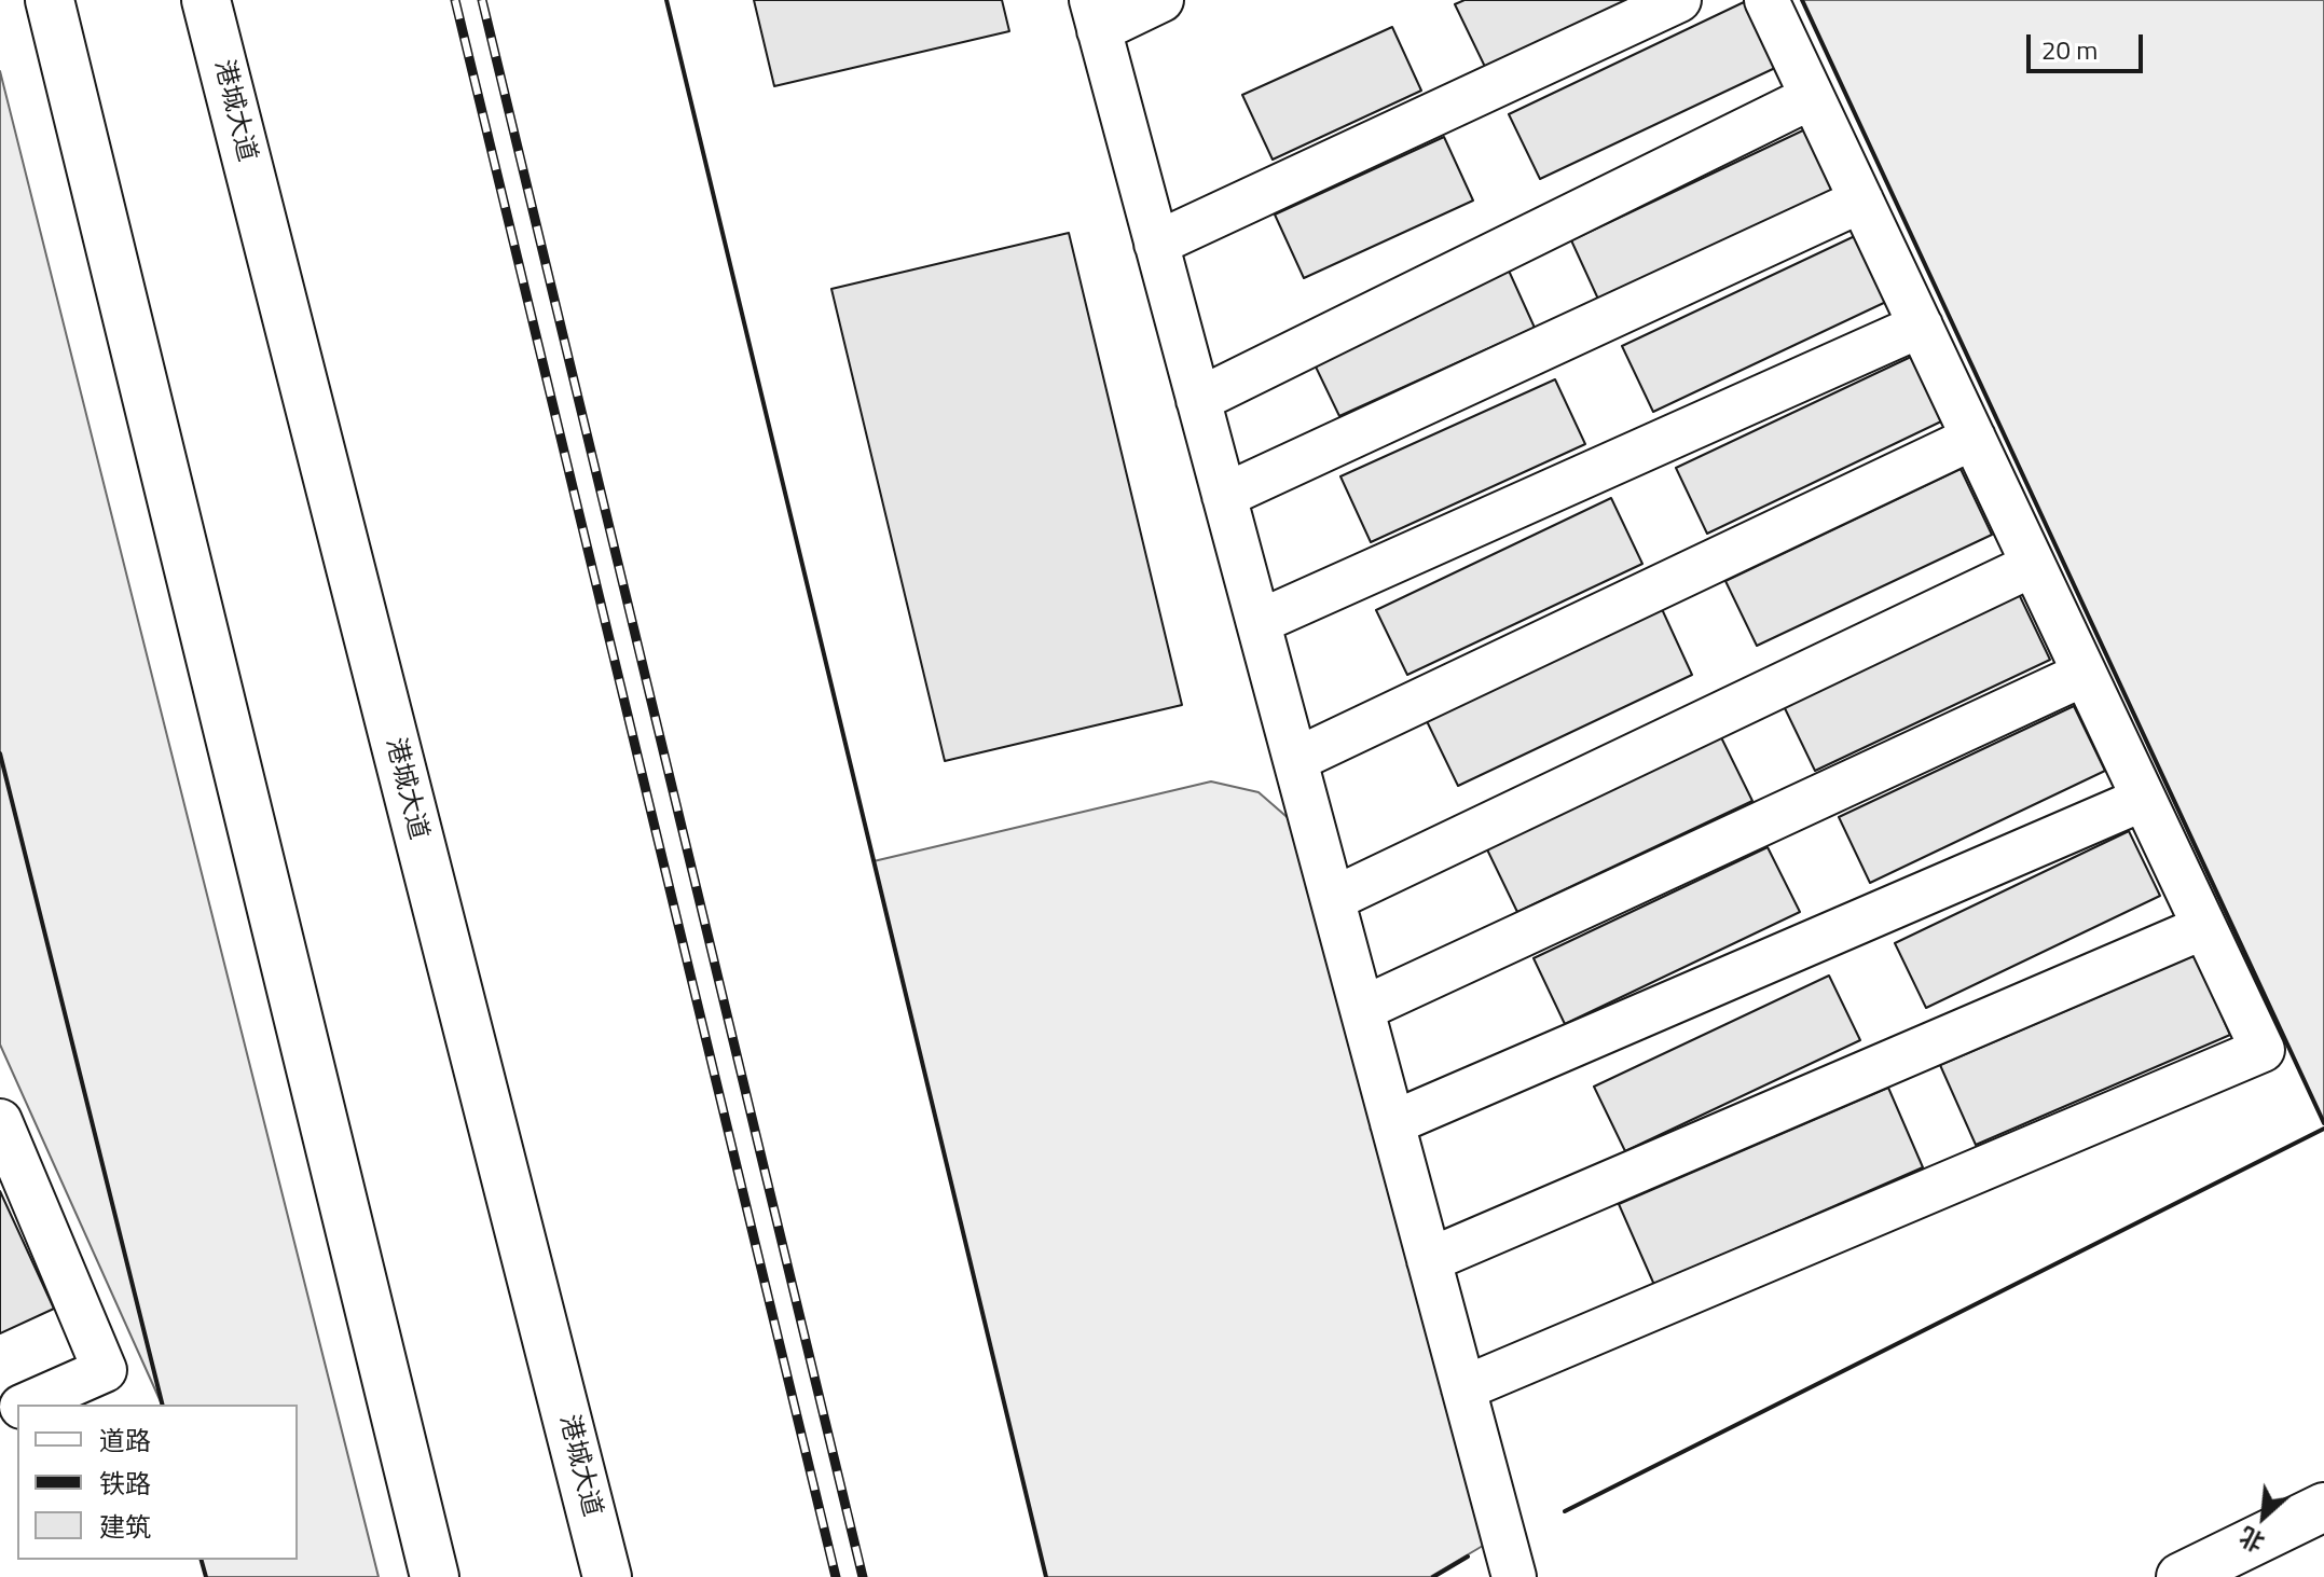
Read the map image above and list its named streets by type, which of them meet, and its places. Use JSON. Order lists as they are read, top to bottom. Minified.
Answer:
{"streets":{"main road":["港城大道"]},"legend":["道路","铁路","建筑"],"scale_bar":"20 m","north":"bottom left"}
